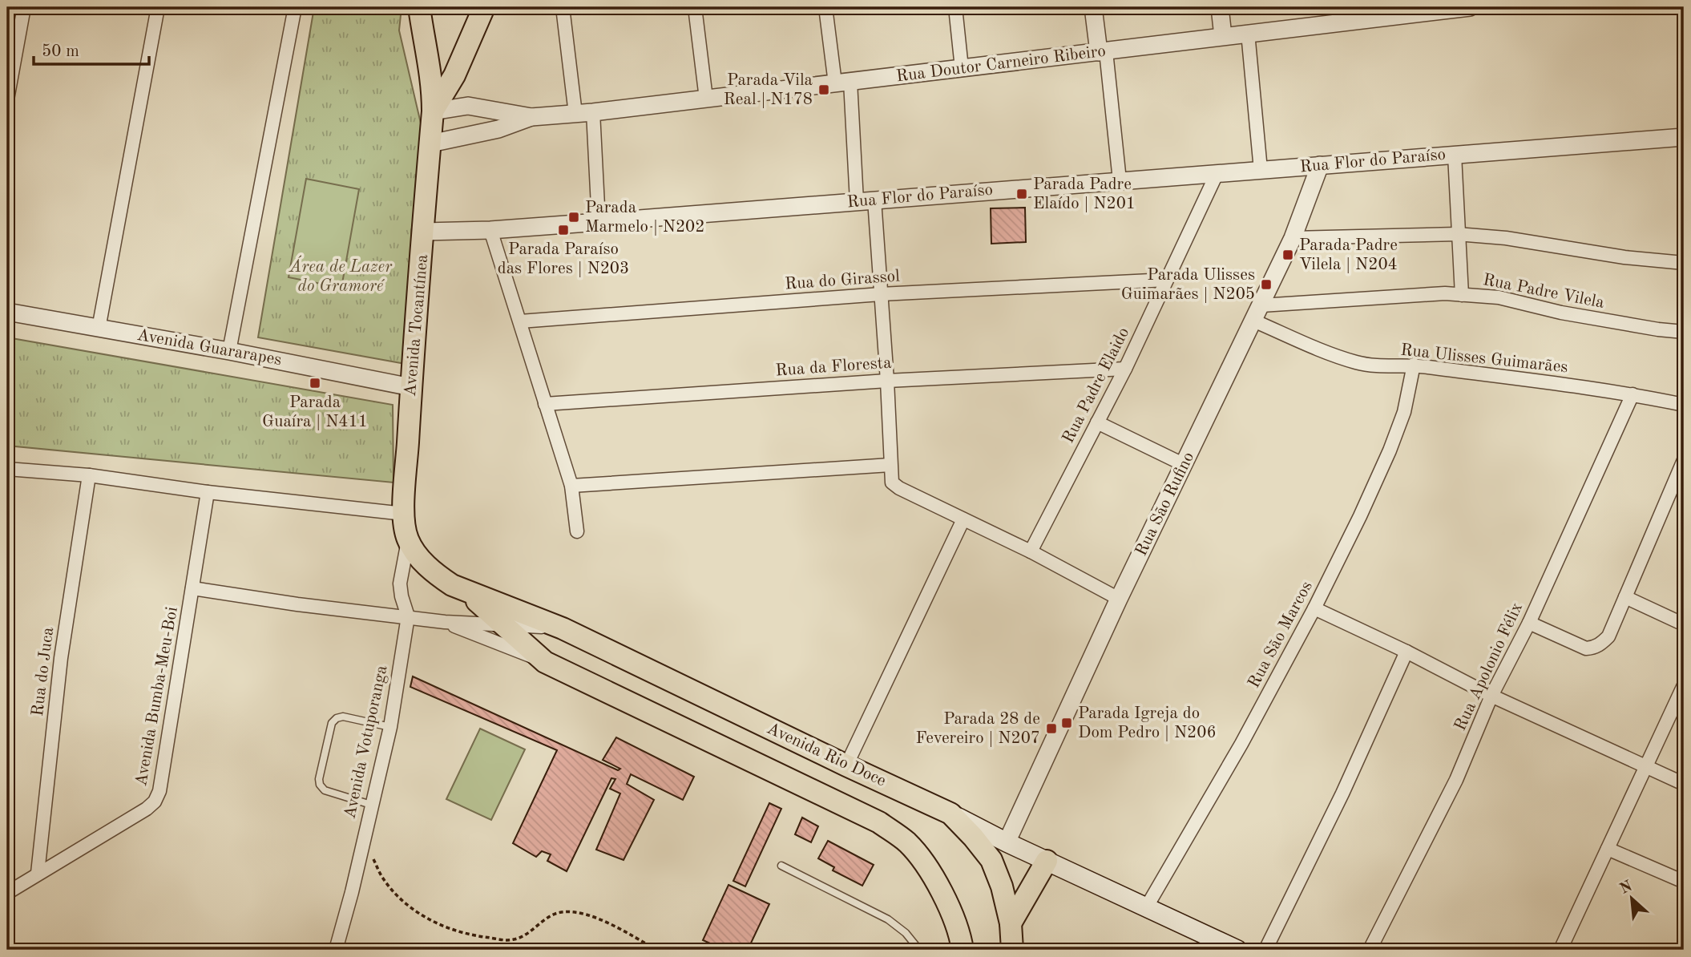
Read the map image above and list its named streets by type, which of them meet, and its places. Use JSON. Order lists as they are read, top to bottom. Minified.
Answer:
{"streets":{"main road":["Avenida Tocantínea","Avenida Rio Doce"],"street":["Rua Doutor Carneiro Ribeiro","Rua Flor do Paraíso","Rua do Girassol","Rua Padre Vilela","Avenida Guararapes","Rua Ulisses Guimarães","Rua da Floresta","Rua Padre Elaido","Rua São Rufino","Rua São Marcos","Rua Apolonio Félix","Rua do Juca","Avenida Bumba-Meu-Boi","Avenida Votuporanga"]},"crossings":[["Rua Doutor Carneiro Ribeiro","Avenida Tocantínea"],["Rua Flor do Paraíso","Avenida Tocantínea"],["Rua Flor do Paraíso","Rua Padre Elaido"],["Rua Flor do Paraíso","Rua São Rufino"],["Rua do Girassol","Rua Padre Elaido"],["Rua Padre Vilela","Rua São Rufino"],["Avenida Tocantínea","Avenida Guararapes"],["Avenida Tocantínea","Avenida Votuporanga"],["Avenida Tocantínea","Avenida Rio Doce"],["Rua Ulisses Guimarães","Rua São Rufino"],["Rua Ulisses Guimarães","Rua São Marcos"],["Rua Ulisses Guimarães","Rua Apolonio Félix"],["Rua da Floresta","Rua Padre Elaido"],["Rua do Juca","Avenida Bumba-Meu-Boi"],["Avenida Bumba-Meu-Boi","Avenida Rio Doce"],["Avenida Votuporanga","Avenida Rio Doce"]],"parks":["Área de Lazer do Gramoré"],"places":{"transit":["Parada Vila Real | N178","Parada Padre Elaído | N201","Parada Marmelo | N202","Parada Paraíso das Flores | N203","Parada Padre Vilela | N204","Parada Ulisses Guimarães | N205","Parada Guaíra | N411","Parada Igreja do Dom Pedro | N206","Parada 28 de Fevereiro | N207"]},"scale_bar":"50 m","north":"top left"}
